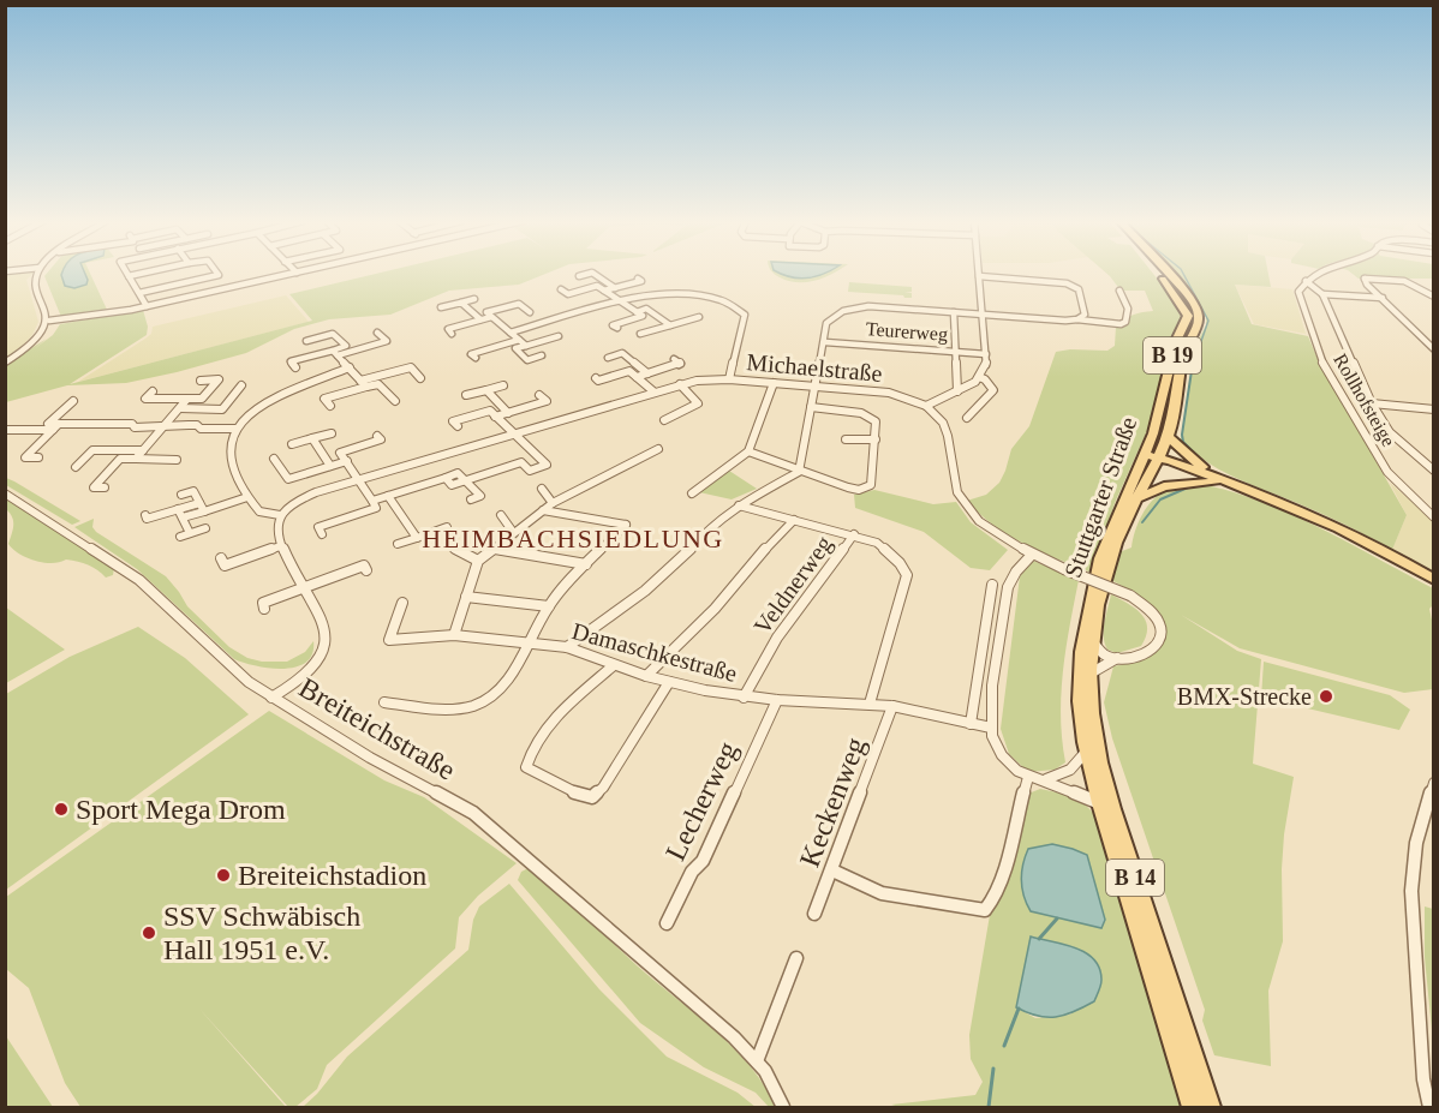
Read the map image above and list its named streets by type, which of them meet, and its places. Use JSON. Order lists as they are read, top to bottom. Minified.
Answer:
{"streets":{"main road":["B 19","Stuttgarter Straße","B 14"],"street":["Teurerweg","Michaelstraße","Rollhofsteige","Veldnerweg","Damaschkestraße","Breiteichstraße","Lecherweg","Keckenweg"]},"crossings":[["Teurerweg","Michaelstraße"],["B 19","Stuttgarter Straße"],["B 19","B 14"],["Stuttgarter Straße","B 14"],["Veldnerweg","Damaschkestraße"],["Damaschkestraße","Lecherweg"],["Damaschkestraße","Keckenweg"]],"districts":["HEIMBACHSIEDLUNG"],"places":["BMX-Strecke","Sport Mega Drom","Breiteichstadion","SSV Schwäbisch Hall 1951 e.V."]}
